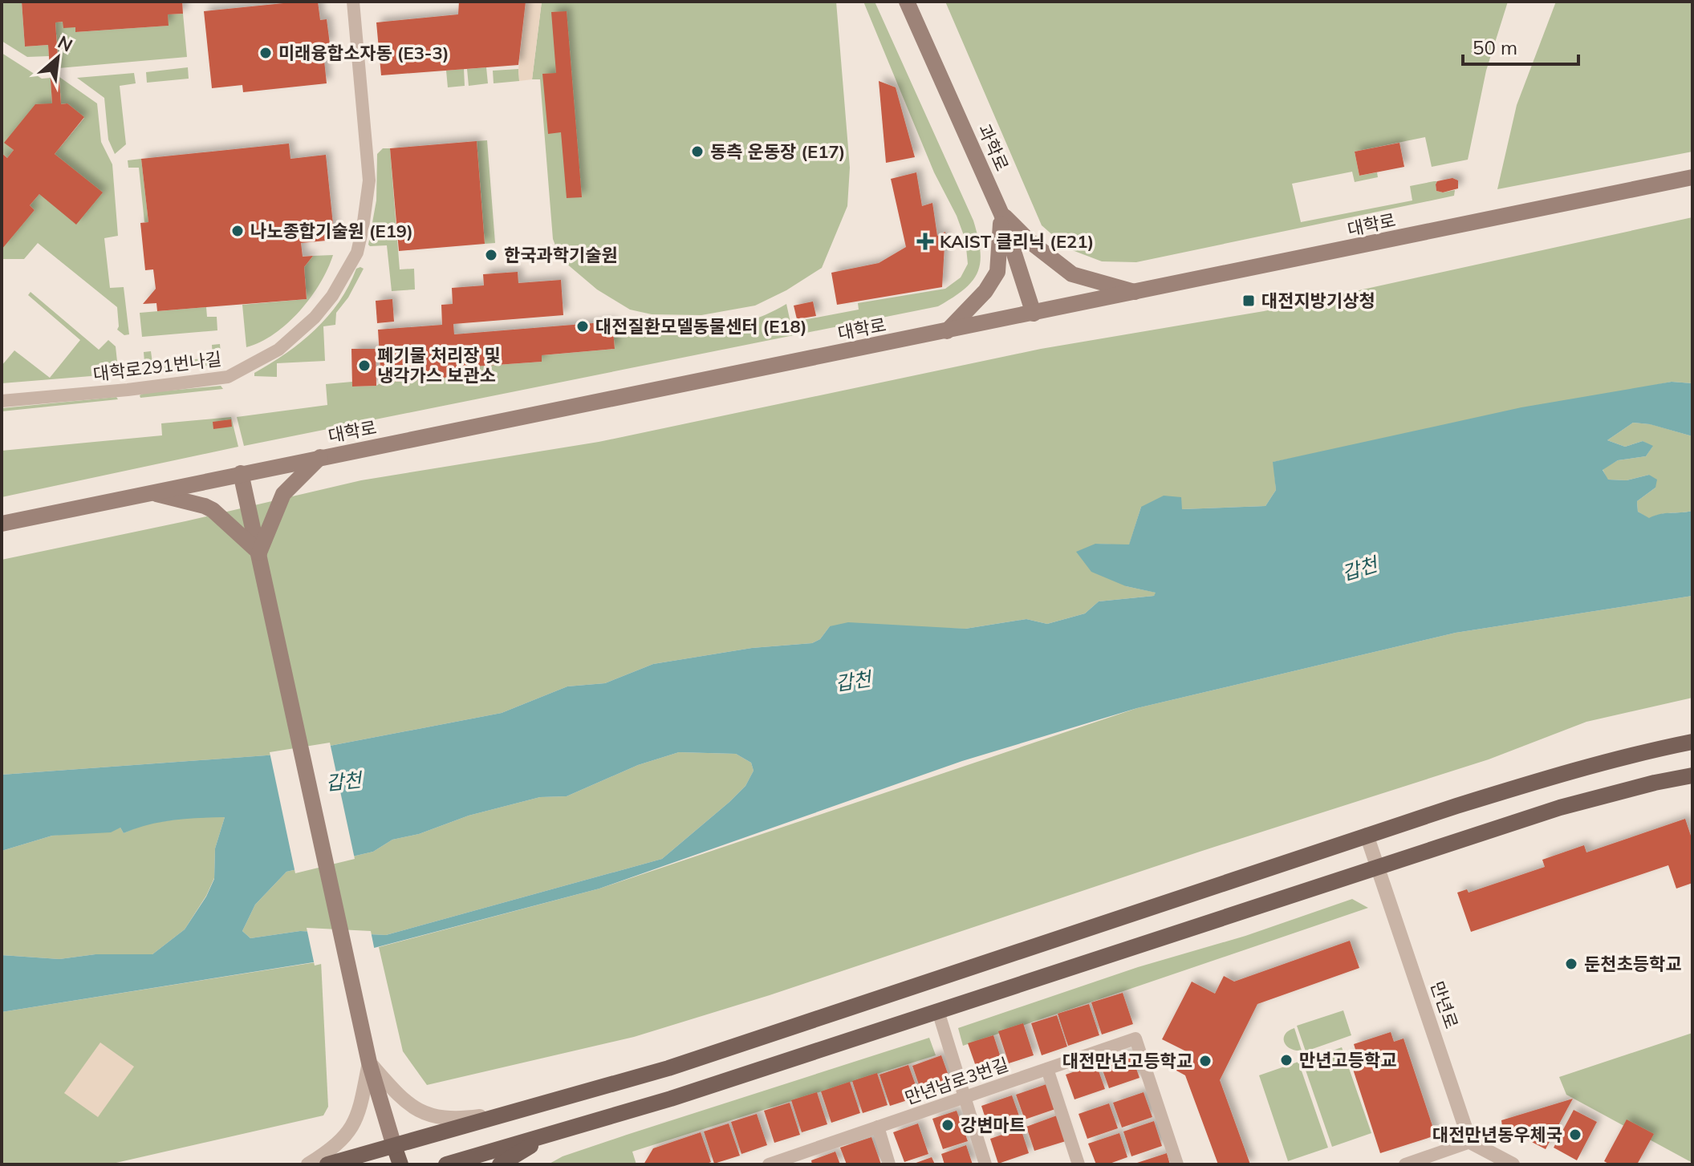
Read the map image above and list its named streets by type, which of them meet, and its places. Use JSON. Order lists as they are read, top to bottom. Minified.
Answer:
{"streets":{"main road":["과학로","대학로"],"street":["대학로291번나길","만년로","만년남로3번길"]},"crossings":[["과학로","대학로"]],"water":["갑천"],"places":{"other":["미래융합소자동 (E3-3)","동측 운동장 (E17)","나노종합기술원 (E19)","한국과학기술원","대전질환모델동물센터 (E18)","폐기물 처리장 및 냉각가스 보관소","둔천초등학교","만년고등학교","대전만년고등학교","강변마트","대전만년동우체국"],"health":["KAIST 클리닉 (E21)"],"transit":["대전지방기상청"]},"scale_bar":"50 m","north":"top right"}
